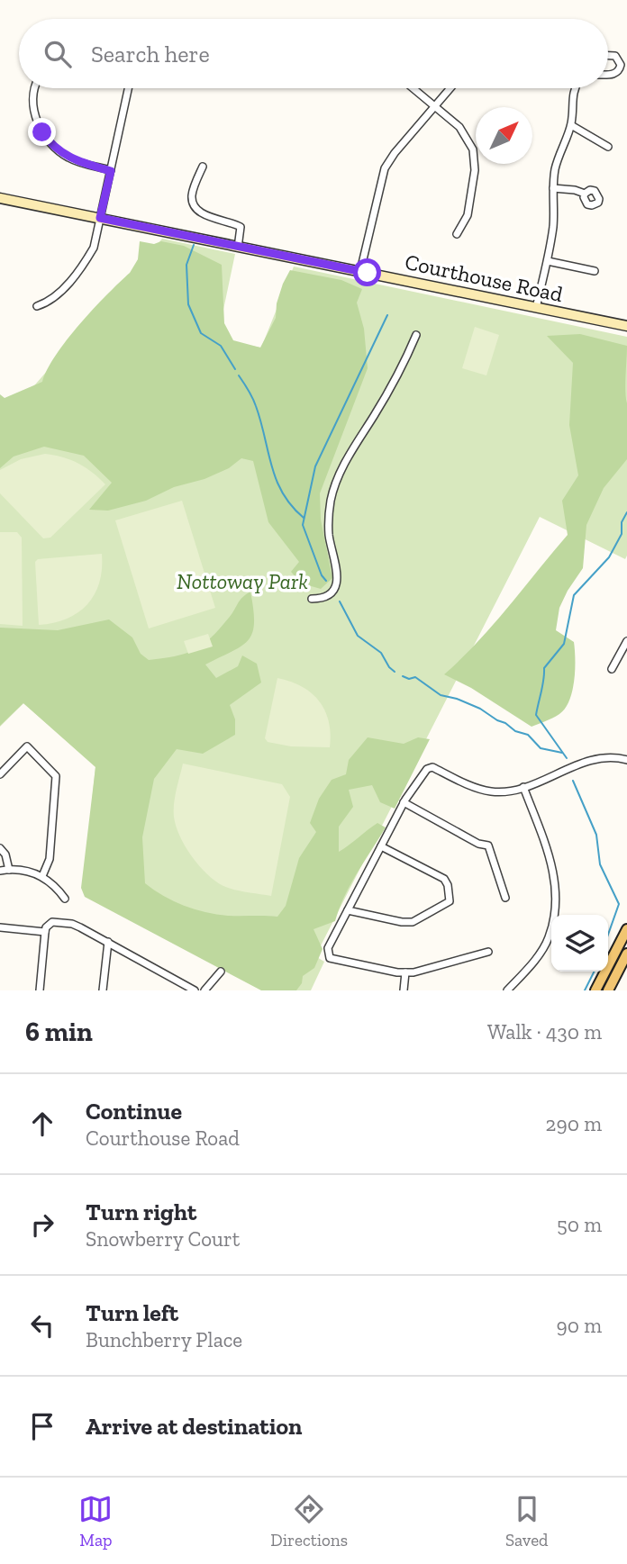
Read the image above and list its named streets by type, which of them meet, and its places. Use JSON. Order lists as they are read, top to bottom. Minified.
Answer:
{"streets":{"street":["Courthouse Road"]},"parks":["Nottoway Park"],"north":"top right","page":{"search":"Search here","heading":["6 min","Walk · 430 m"],"list":[["Continue","Courthouse Road","290 m"],["Turn right","Snowberry Court","50 m"],["Turn left","Bunchberry Place","90 m"],"Arrive at destination"],"nav":["Map","Directions","Saved"]}}
